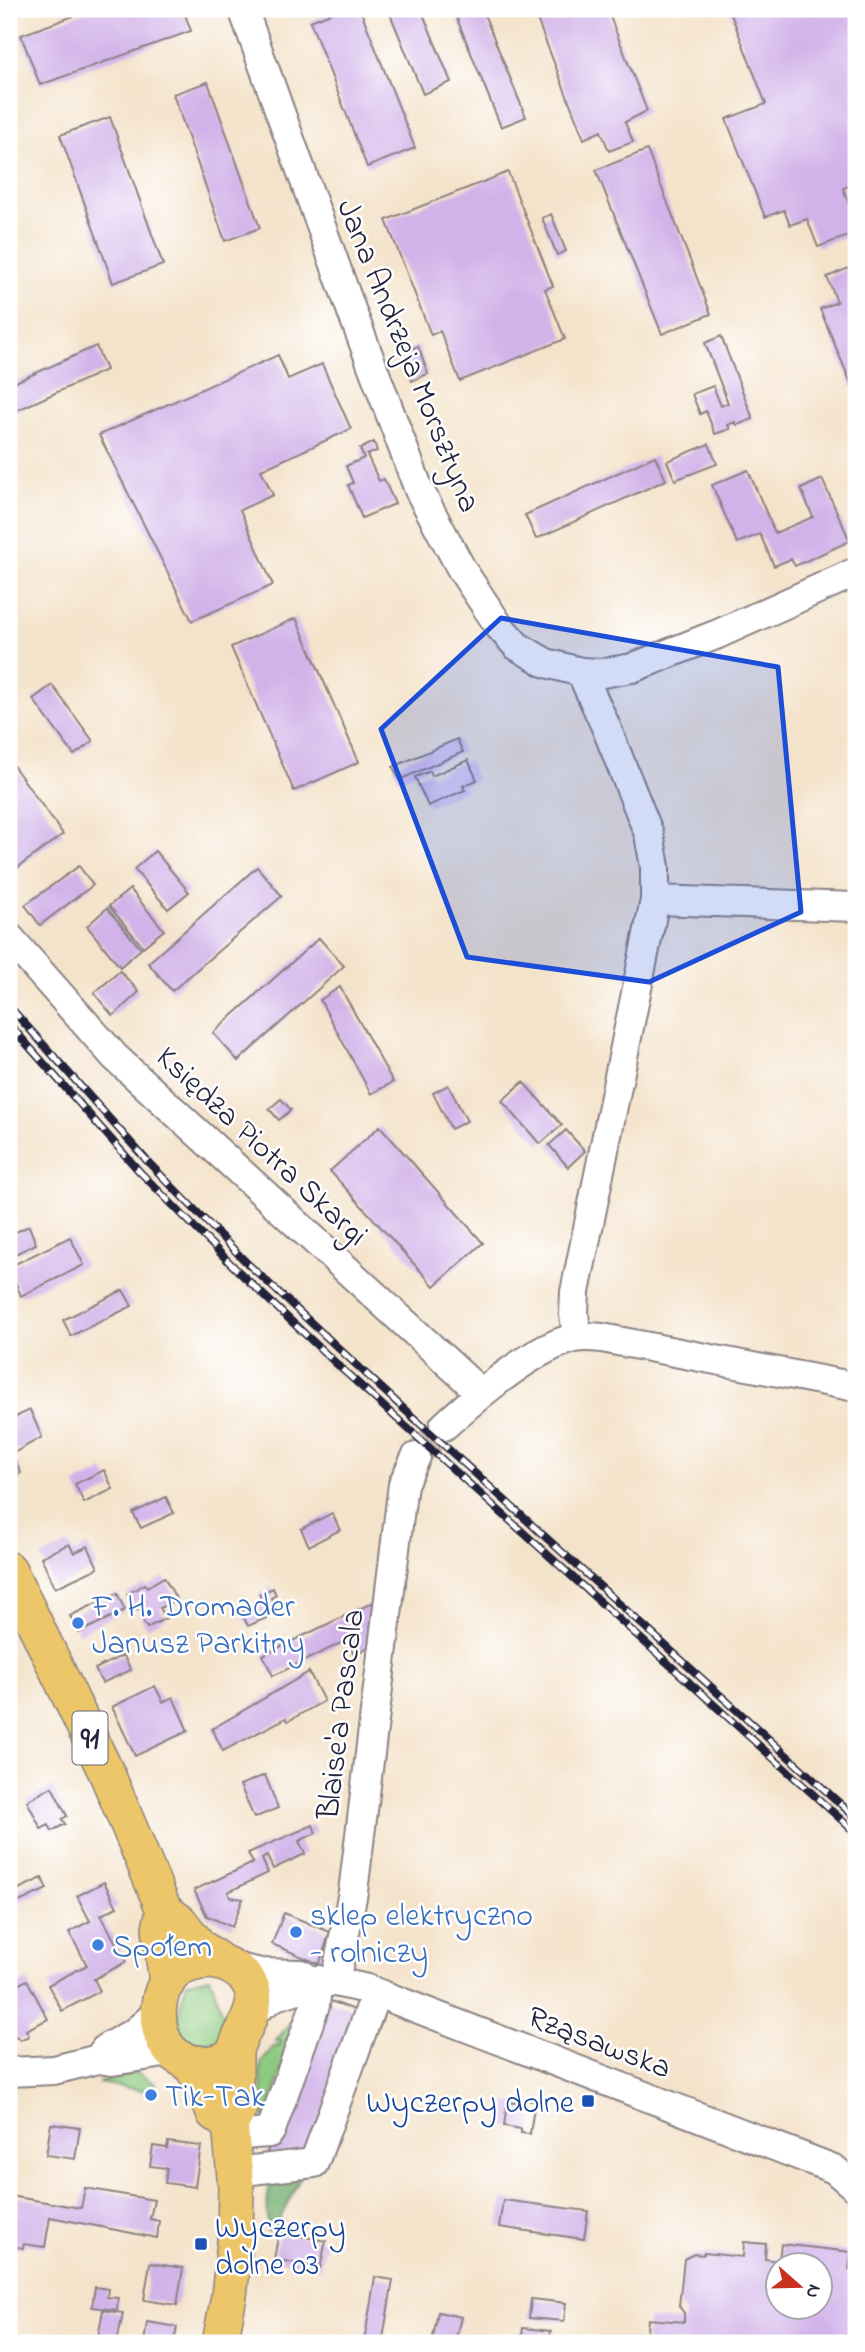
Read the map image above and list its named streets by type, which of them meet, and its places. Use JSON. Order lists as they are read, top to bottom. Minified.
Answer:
{"streets":{"main road":["91"],"street":["Jana Andrzeja Morsztyna","Księdza Piotra Skargi","Blaise'a Pascala","Rząsawska"]},"crossings":[["Blaise'a Pascala","91"],["Blaise'a Pascala","Rząsawska"],["91","Rząsawska"]],"places":{"other":["F. H. Dromader Janusz Parkitny","sklep elektryczno - rolniczy","Społem","Tik-Tak"],"transit":["Wyczerpy dolne","Wyczerpy dolne 03"]},"north":"right"}
